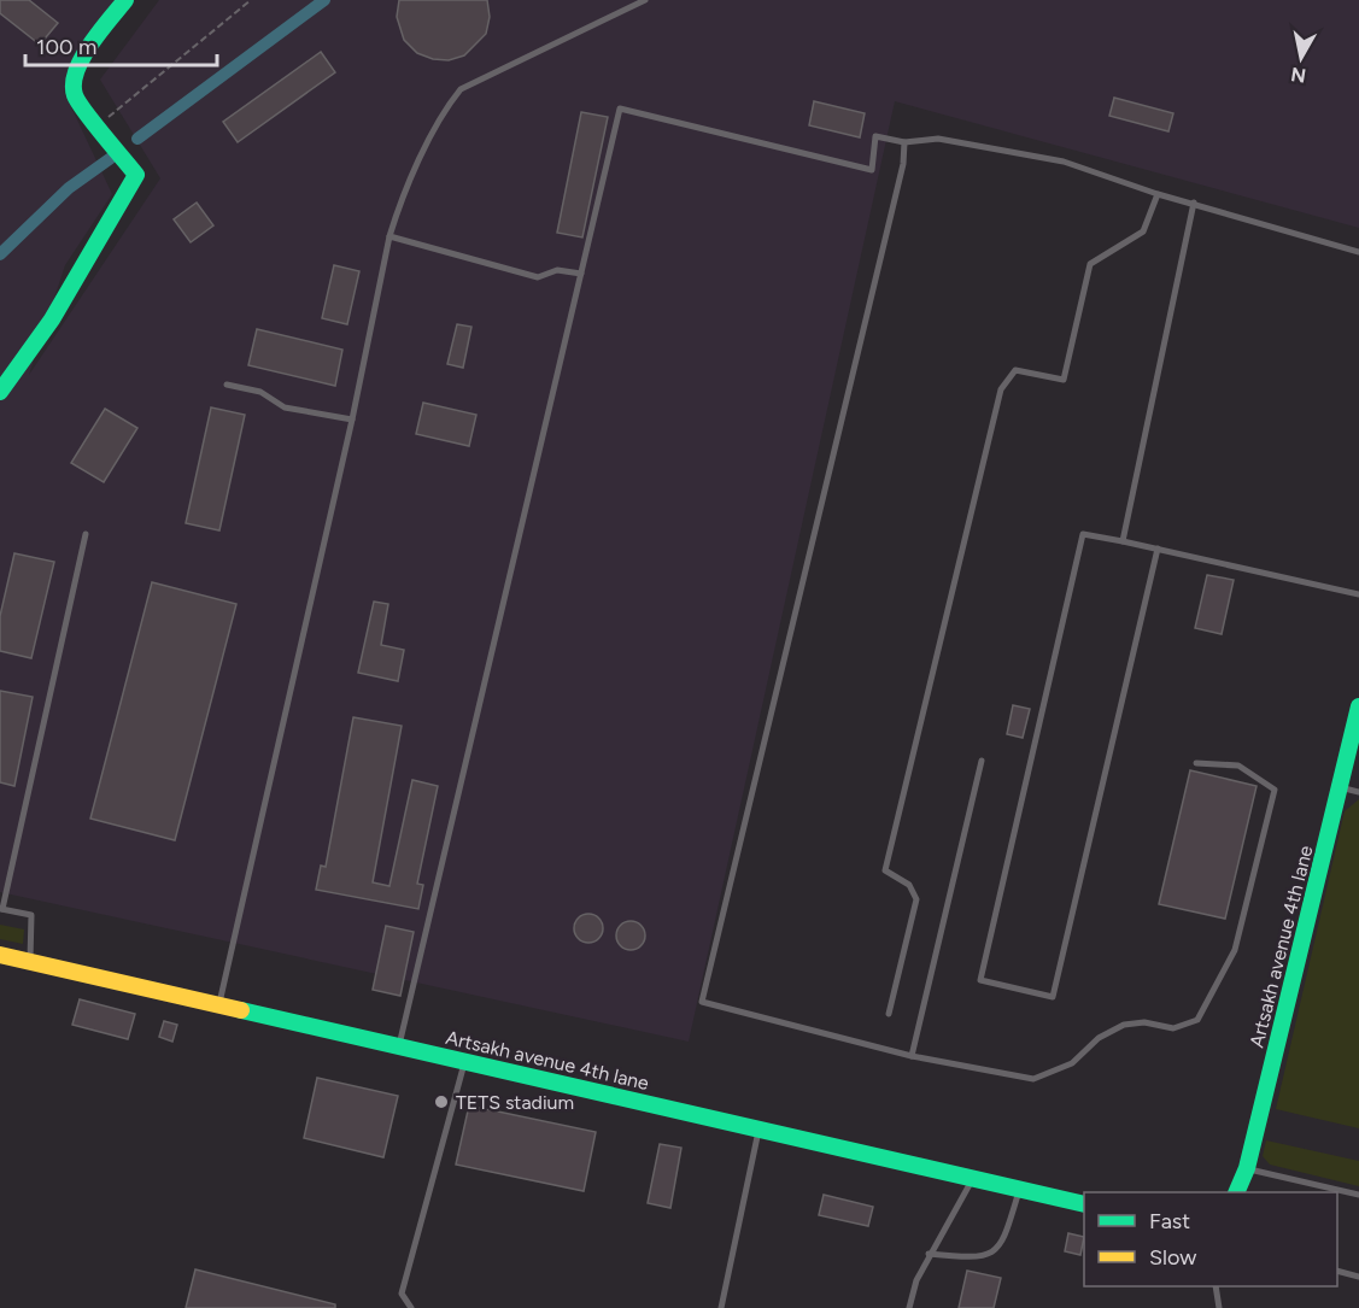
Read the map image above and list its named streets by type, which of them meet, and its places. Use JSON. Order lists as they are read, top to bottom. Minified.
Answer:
{"streets":{"street":["Artsakh avenue 4th lane"]},"places":["TETS stadium"],"legend":["Fast","Slow"],"scale_bar":"100 m","north":"bottom"}
